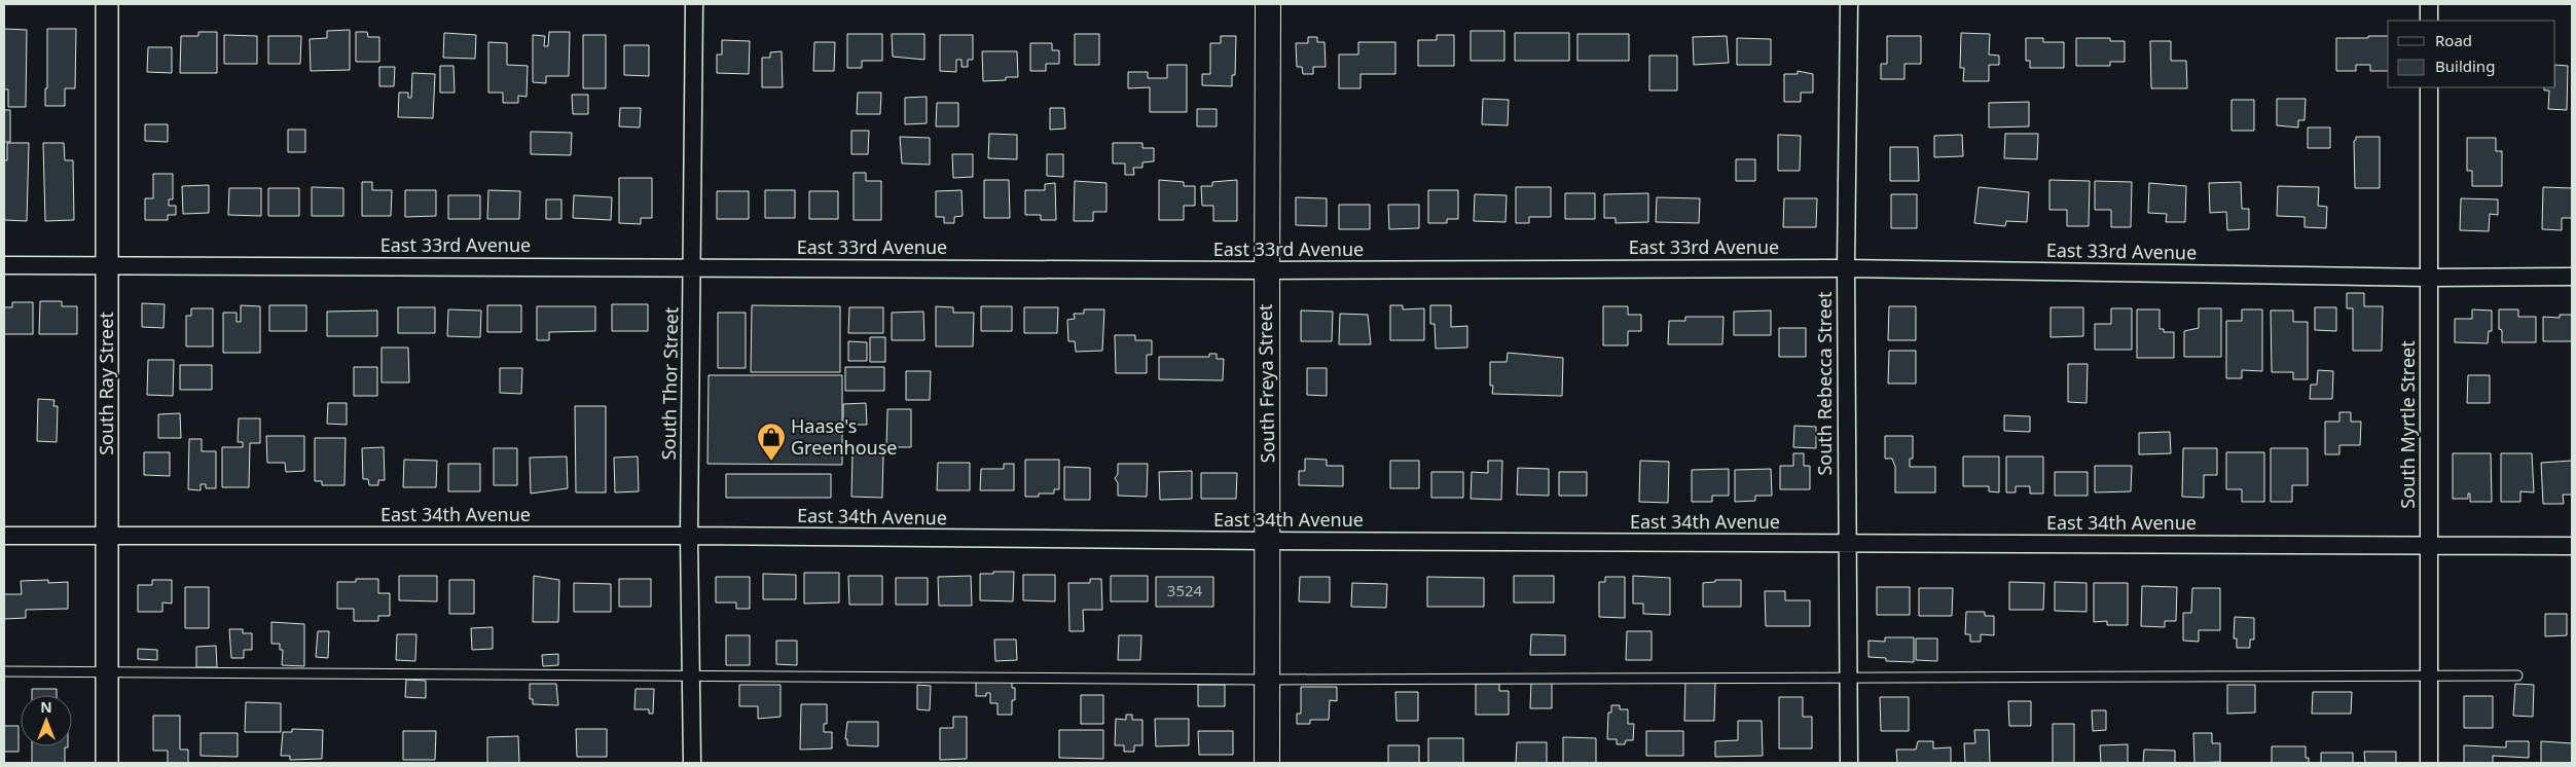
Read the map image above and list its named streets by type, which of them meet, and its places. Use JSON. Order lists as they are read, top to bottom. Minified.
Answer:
{"streets":{"main road":["South Freya Street"],"street":["East 33rd Avenue","South Ray Street","South Thor Street","South Rebecca Street","South Myrtle Street","East 34th Avenue"]},"crossings":[["East 33rd Avenue","South Ray Street"],["East 33rd Avenue","South Thor Street"],["East 33rd Avenue","South Freya Street"],["East 33rd Avenue","South Rebecca Street"],["East 33rd Avenue","South Myrtle Street"],["South Ray Street","East 34th Avenue"],["South Thor Street","East 34th Avenue"],["South Freya Street","East 34th Avenue"],["South Rebecca Street","East 34th Avenue"],["South Myrtle Street","East 34th Avenue"]],"places":{"shop":["Haase's Greenhouse"]},"house_numbers":["3524"],"legend":["Road","Building"],"north":"top"}
